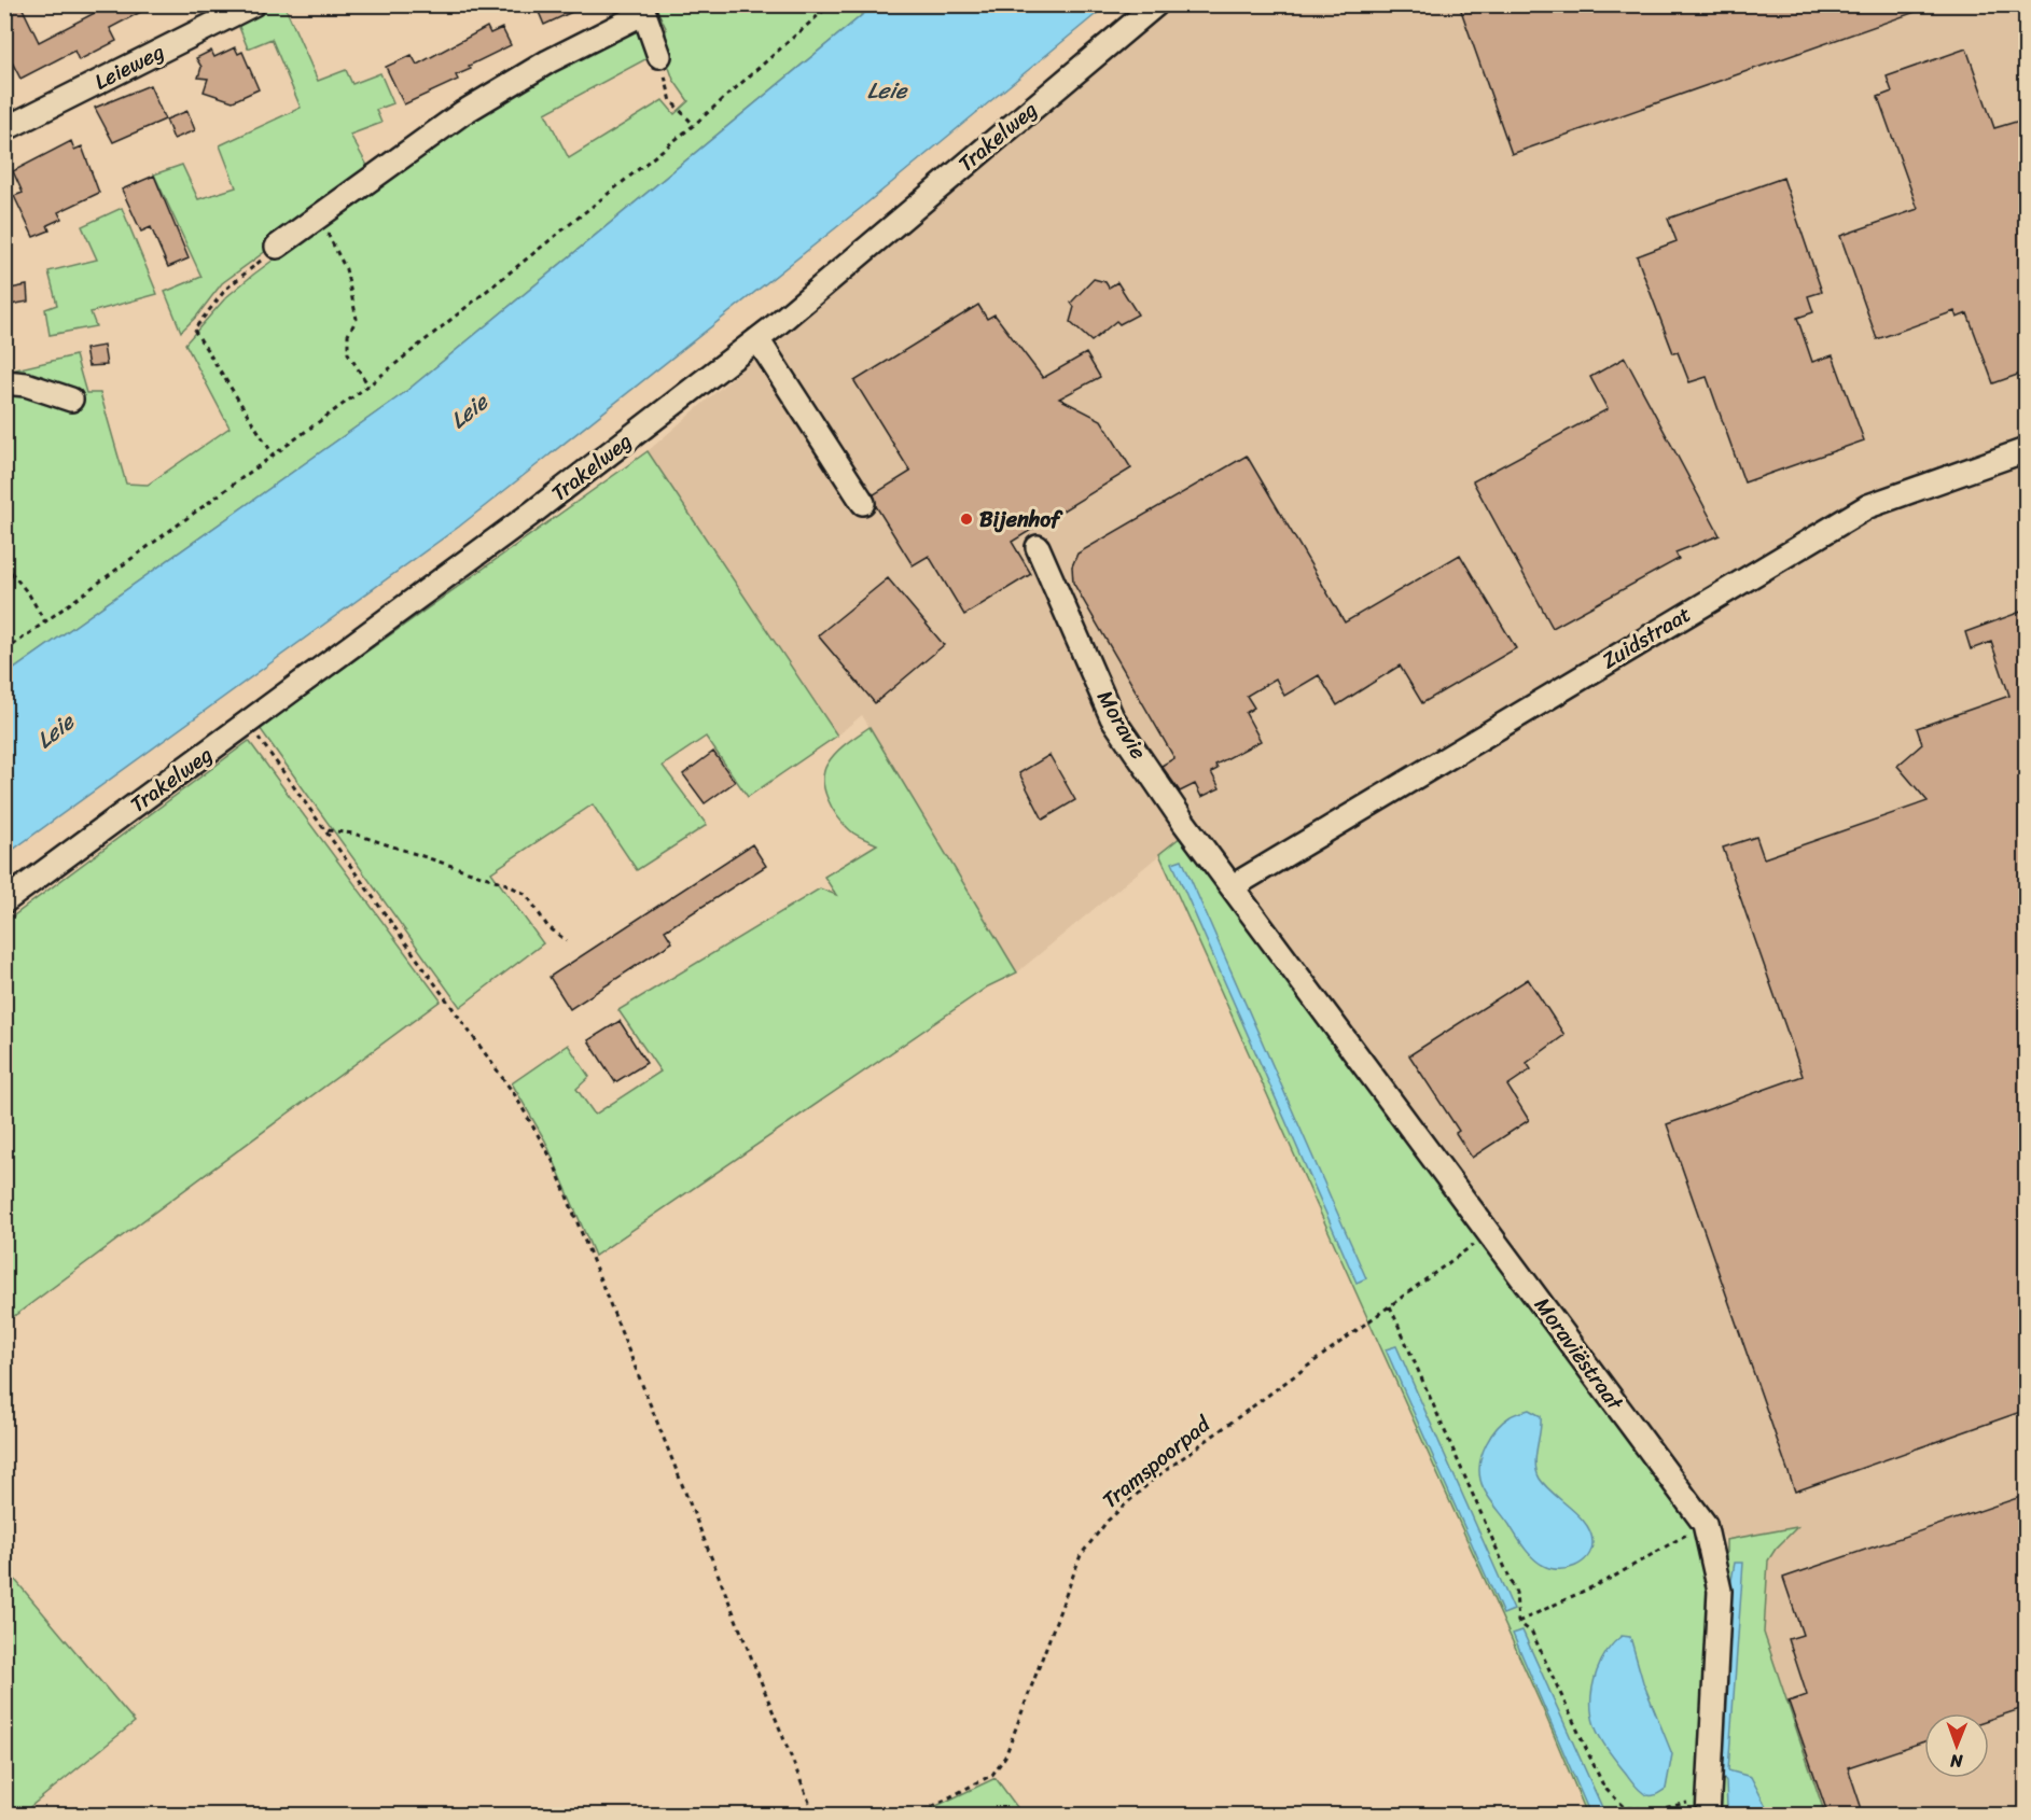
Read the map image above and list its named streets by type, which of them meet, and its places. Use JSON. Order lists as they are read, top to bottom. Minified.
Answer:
{"streets":{"street":["Leieweg","Trakelweg","Zuidstraat","Moravie","Moraviëstraat"],"path":["Tramspoorpad"]},"crossings":[["Zuidstraat","Moravie"],["Moravie","Moraviëstraat"],["Moraviëstraat","Tramspoorpad"]],"water":["Leie"],"places":["Bijenhof"],"north":"bottom"}
